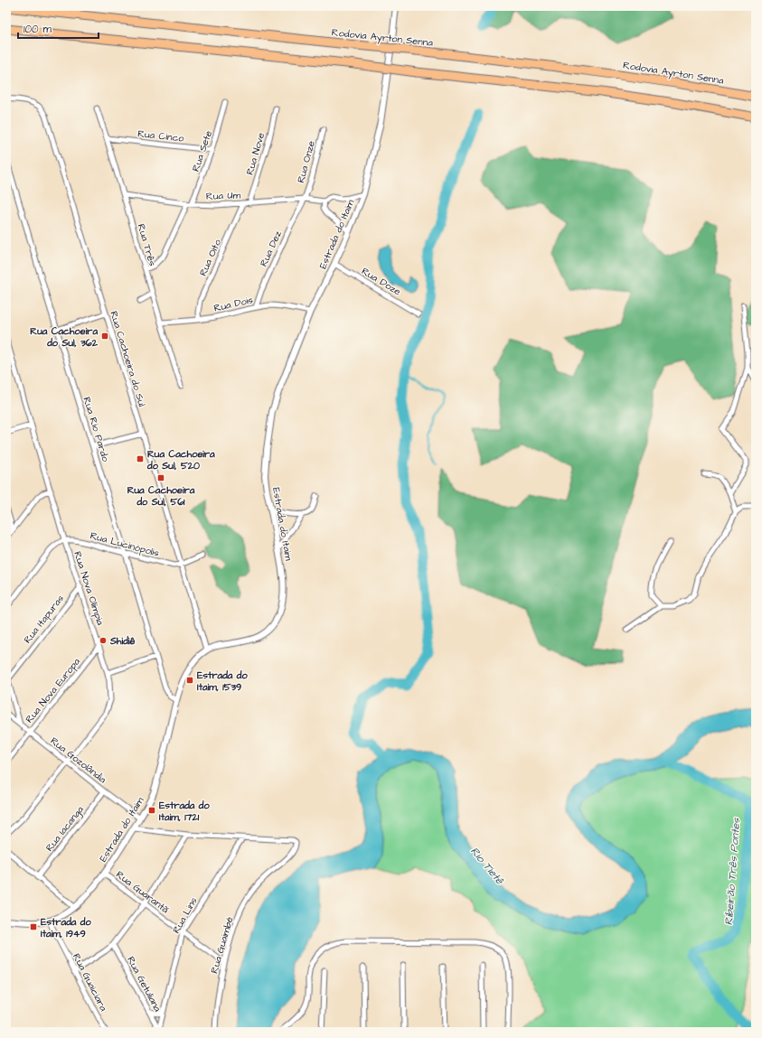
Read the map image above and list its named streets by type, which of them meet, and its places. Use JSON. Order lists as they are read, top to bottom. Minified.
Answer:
{"streets":{"highway":["Rodovia Ayrton Senna"],"street":["Rua Cinco","Rua Sete","Rua Nove","Rua Onze","Rua Um","Estrada do Itaim","Rua Três","Rua Dez","Rua Oito","Rua Doze","Rua Dois","Rua Cachoeira do Sul","Rua Rio Pardo","Rua Lucinópolis","Rua Nova Olímpia","Rua Itapuras","Rua Nova Europa","Rua Gozolândia","Rua Iacanga","Rua Guarantã","Rua Lins","Rua Guaimbé","Rua Guaiciara","Rua Getuliana"]},"crossings":[["Rua Cinco","Rua Sete"],["Rua Cinco","Rua Três"],["Rua Sete","Rua Um"],["Rua Sete","Rua Três"],["Rua Nove","Rua Um"],["Rua Onze","Rua Um"],["Rua Onze","Rua Dez"],["Rua Um","Estrada do Itaim"],["Rua Um","Rua Três"],["Rua Um","Rua Dez"],["Rua Um","Rua Oito"],["Estrada do Itaim","Rua Doze"],["Estrada do Itaim","Rua Dois"],["Estrada do Itaim","Rua Cachoeira do Sul"],["Estrada do Itaim","Rua Rio Pardo"],["Estrada do Itaim","Rua Gozolândia"],["Estrada do Itaim","Rua Guarantã"],["Estrada do Itaim","Rua Guaimbé"],["Estrada do Itaim","Rua Guaiciara"],["Rua Três","Rua Dois"],["Rua Dez","Rua Dois"],["Rua Oito","Rua Dois"],["Rua Cachoeira do Sul","Rua Lucinópolis"],["Rua Rio Pardo","Rua Lucinópolis"],["Rua Lucinópolis","Rua Nova Olímpia"],["Rua Nova Olímpia","Rua Itapuras"],["Rua Nova Olímpia","Rua Nova Europa"],["Rua Nova Olímpia","Rua Gozolândia"],["Rua Nova Europa","Rua Gozolândia"],["Rua Gozolândia","Rua Iacanga"],["Rua Guarantã","Rua Lins"],["Rua Guarantã","Rua Guaimbé"],["Rua Lins","Rua Guaimbé"],["Rua Lins","Rua Getuliana"]],"water":["Rio Tietê","Ribeirão Três Pontes"],"places":{"transit":["Rua Cachoeira do Sul, 362","Rua Cachoeira do Sul, 520","Rua Cachoeira do Sul, 561","Estrada do Itaim, 1539","Estrada do Itaim, 1721","Estrada do Itaim, 1949"],"other":["Shidiê"]},"scale_bar":"100 m"}
